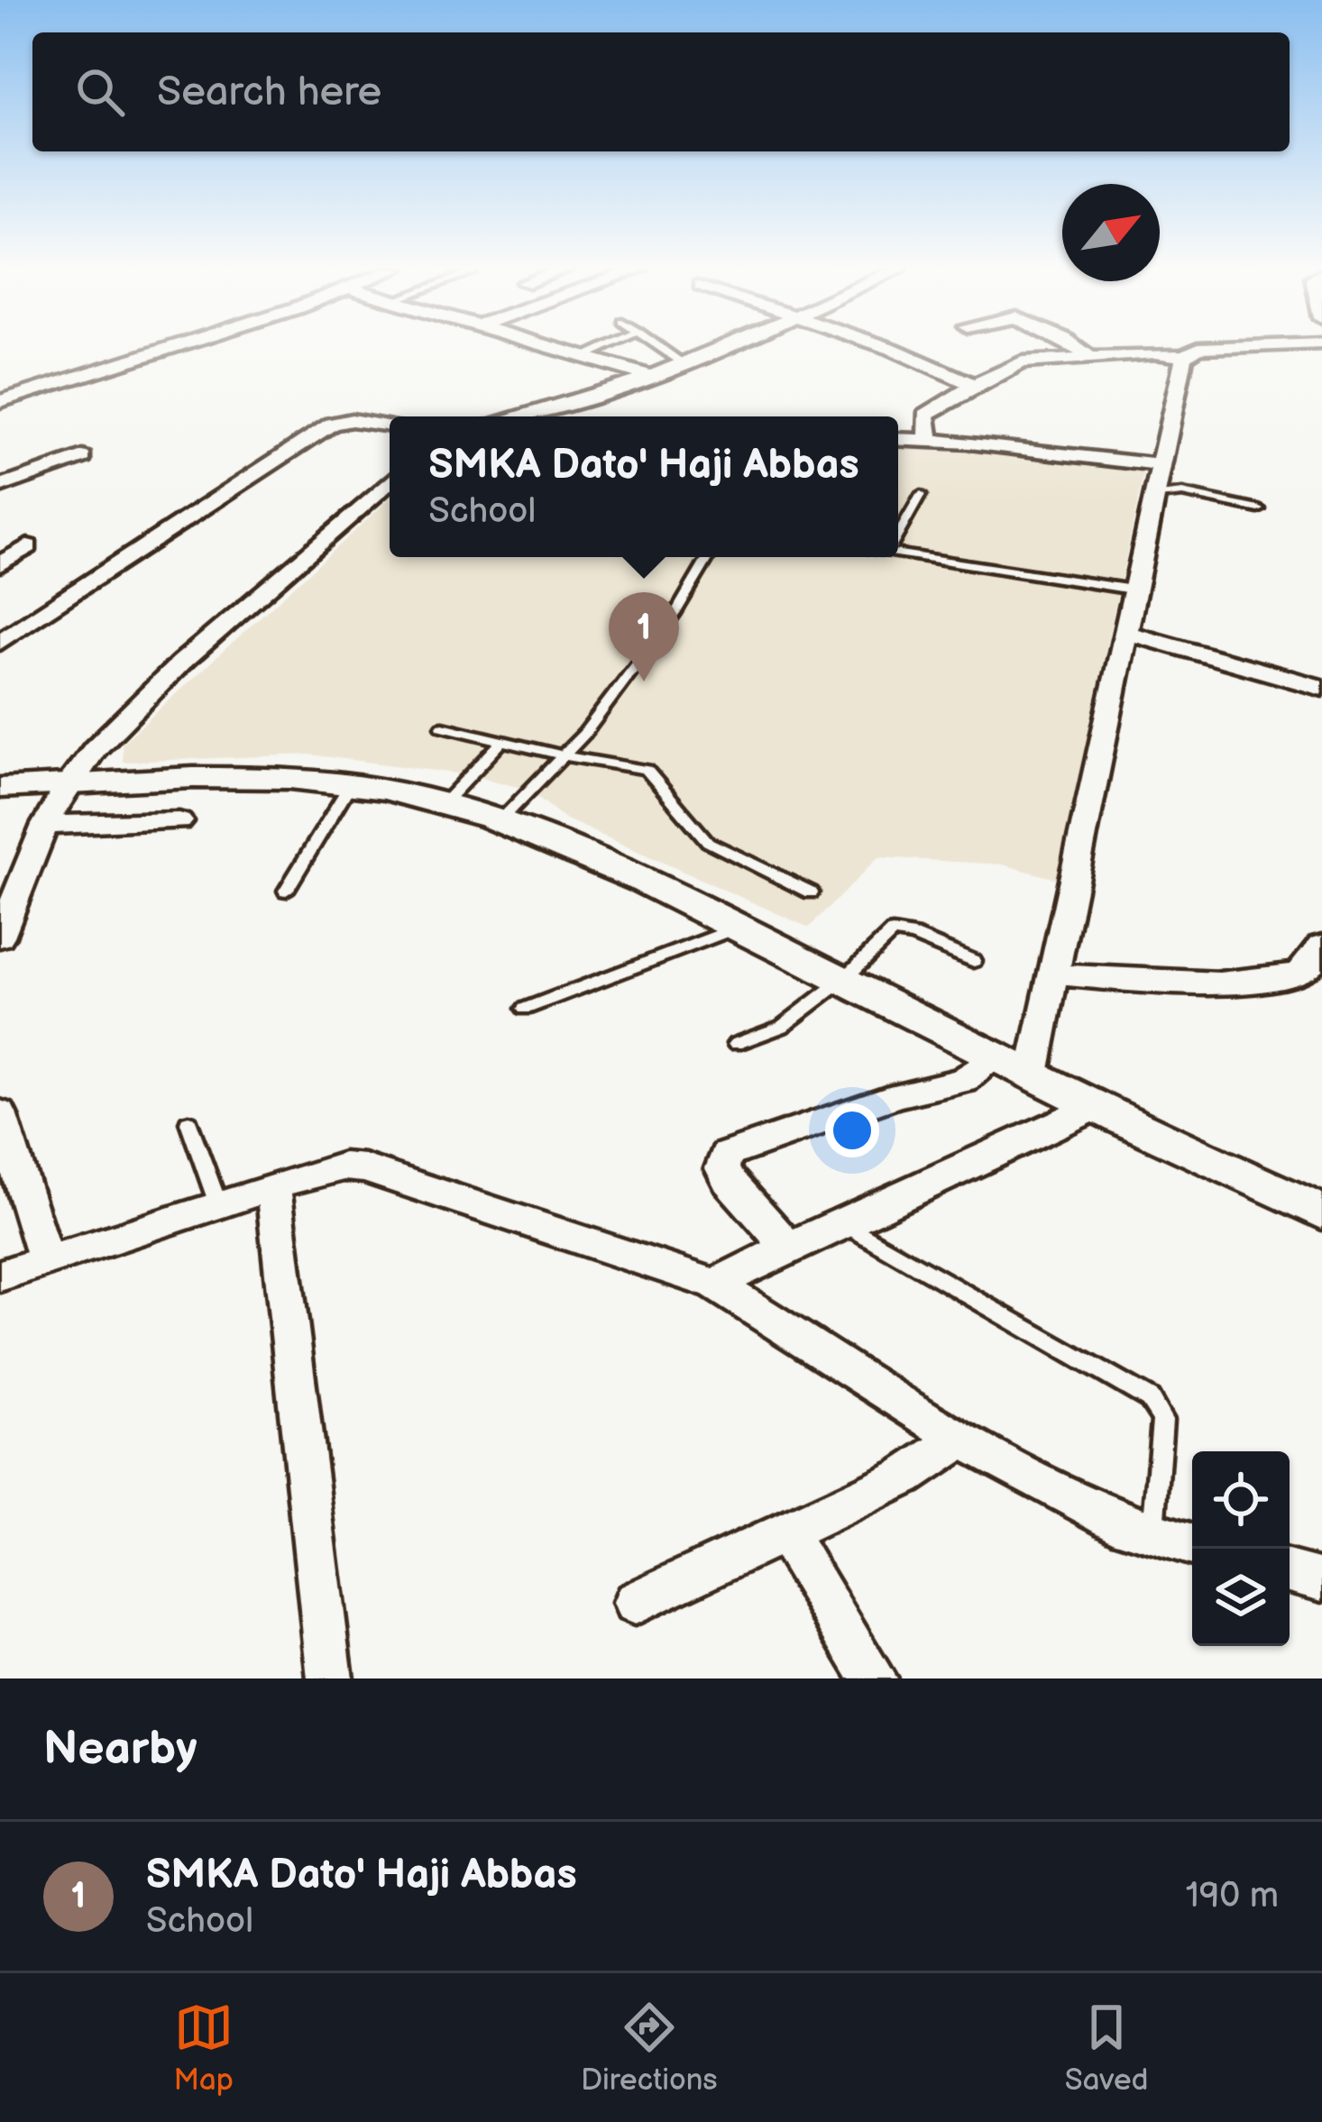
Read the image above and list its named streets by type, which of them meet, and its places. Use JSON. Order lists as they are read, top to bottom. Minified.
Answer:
{"north":"top right","page":{"search":"Search here","popup":["SMKA Dato' Haji Abbas","School"],"pins":"1","heading":"Nearby","list":[{"mark":"1","name":"SMKA Dato' Haji Abbas","note":"School","value":"190 m"}],"nav":["Map","Directions","Saved"]}}
